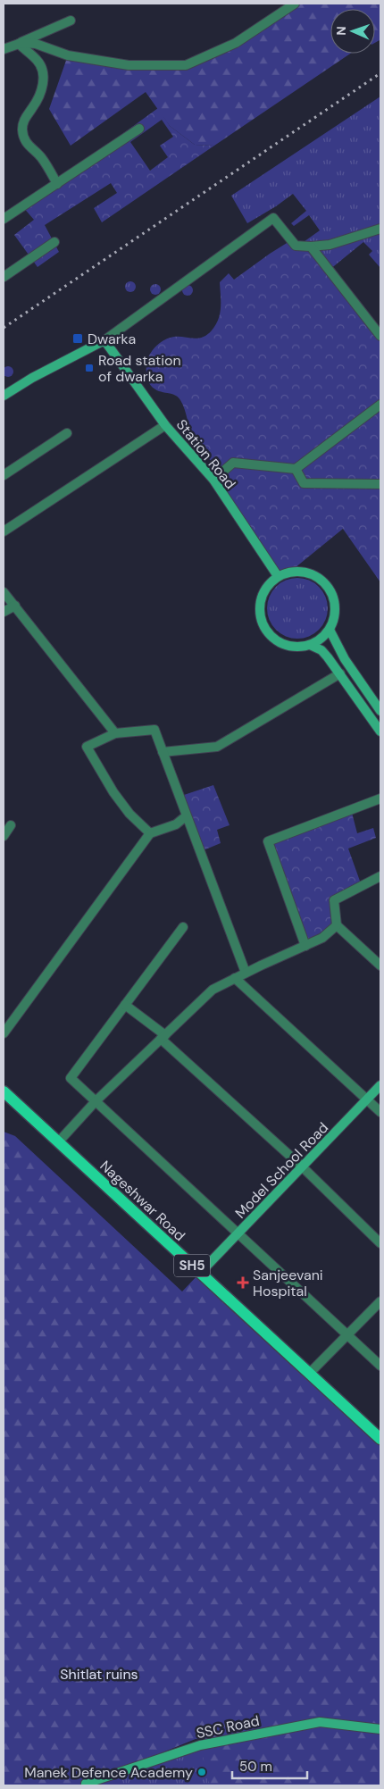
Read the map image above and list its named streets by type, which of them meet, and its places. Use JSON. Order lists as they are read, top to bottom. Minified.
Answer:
{"streets":{"main road":["Nageshwar Road","SH5"],"street":["Station Road","Model School Road","SSC Road"]},"crossings":[["Model School Road","Nageshwar Road"]],"parks":["Shitlat ruins"],"places":{"transit":["Dwarka","Road station of dwarka"],"health":["Sanjeevani Hospital"],"other":["Manek Defence Academy"]},"scale_bar":"50 m","north":"left"}
